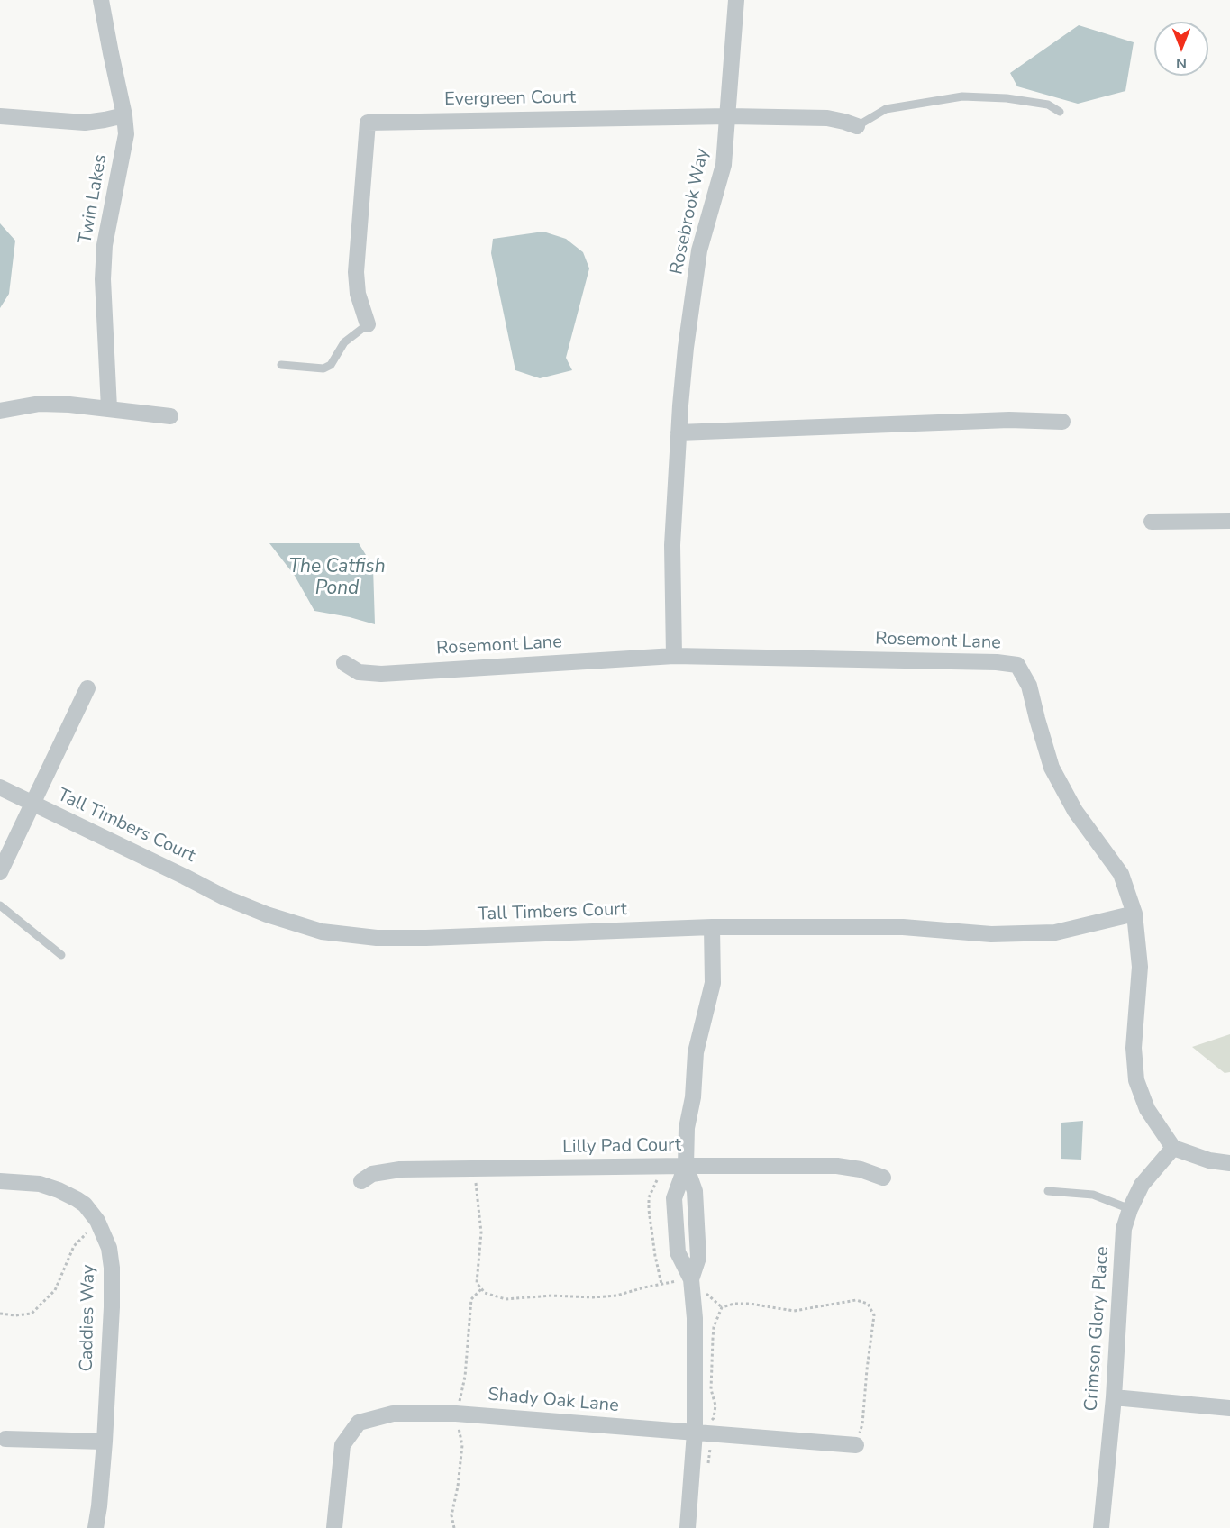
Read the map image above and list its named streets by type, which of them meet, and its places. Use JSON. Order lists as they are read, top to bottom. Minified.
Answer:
{"streets":{"street":["Evergreen Court","Twin Lakes","Rosebrook Way","Rosemont Lane","Tall Timbers Court","Lilly Pad Court","Caddies Way","Crimson Glory Place","Shady Oak Lane"]},"crossings":[["Evergreen Court","Rosebrook Way"],["Rosebrook Way","Rosemont Lane"],["Rosemont Lane","Tall Timbers Court"],["Rosemont Lane","Crimson Glory Place"]],"water":["The Catfish Pond"],"north":"bottom"}
